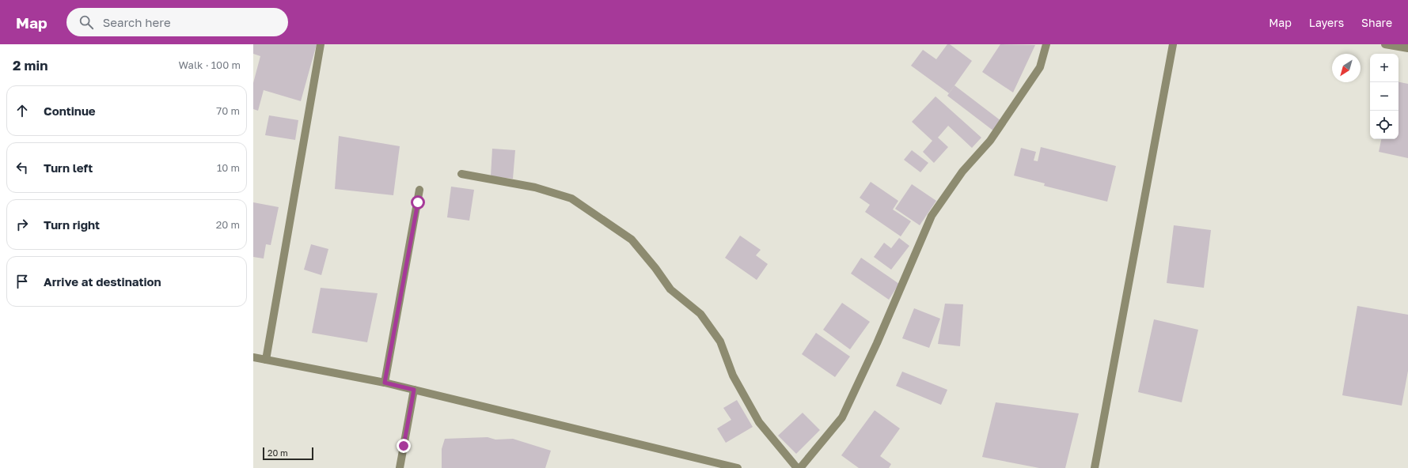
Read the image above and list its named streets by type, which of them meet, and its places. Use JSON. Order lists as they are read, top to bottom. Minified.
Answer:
{"scale_bar":"20 m","north":"bottom left","page":{"header":"Map","search":"Search here","nav":["Map","Layers","Share"],"heading":["2 min","Walk · 100 m"],"map_buttons":["+","−"],"list":[["Continue","70 m"],["Turn left","10 m"],["Turn right","20 m"],"Arrive at destination"],"scale":"20 m"}}
